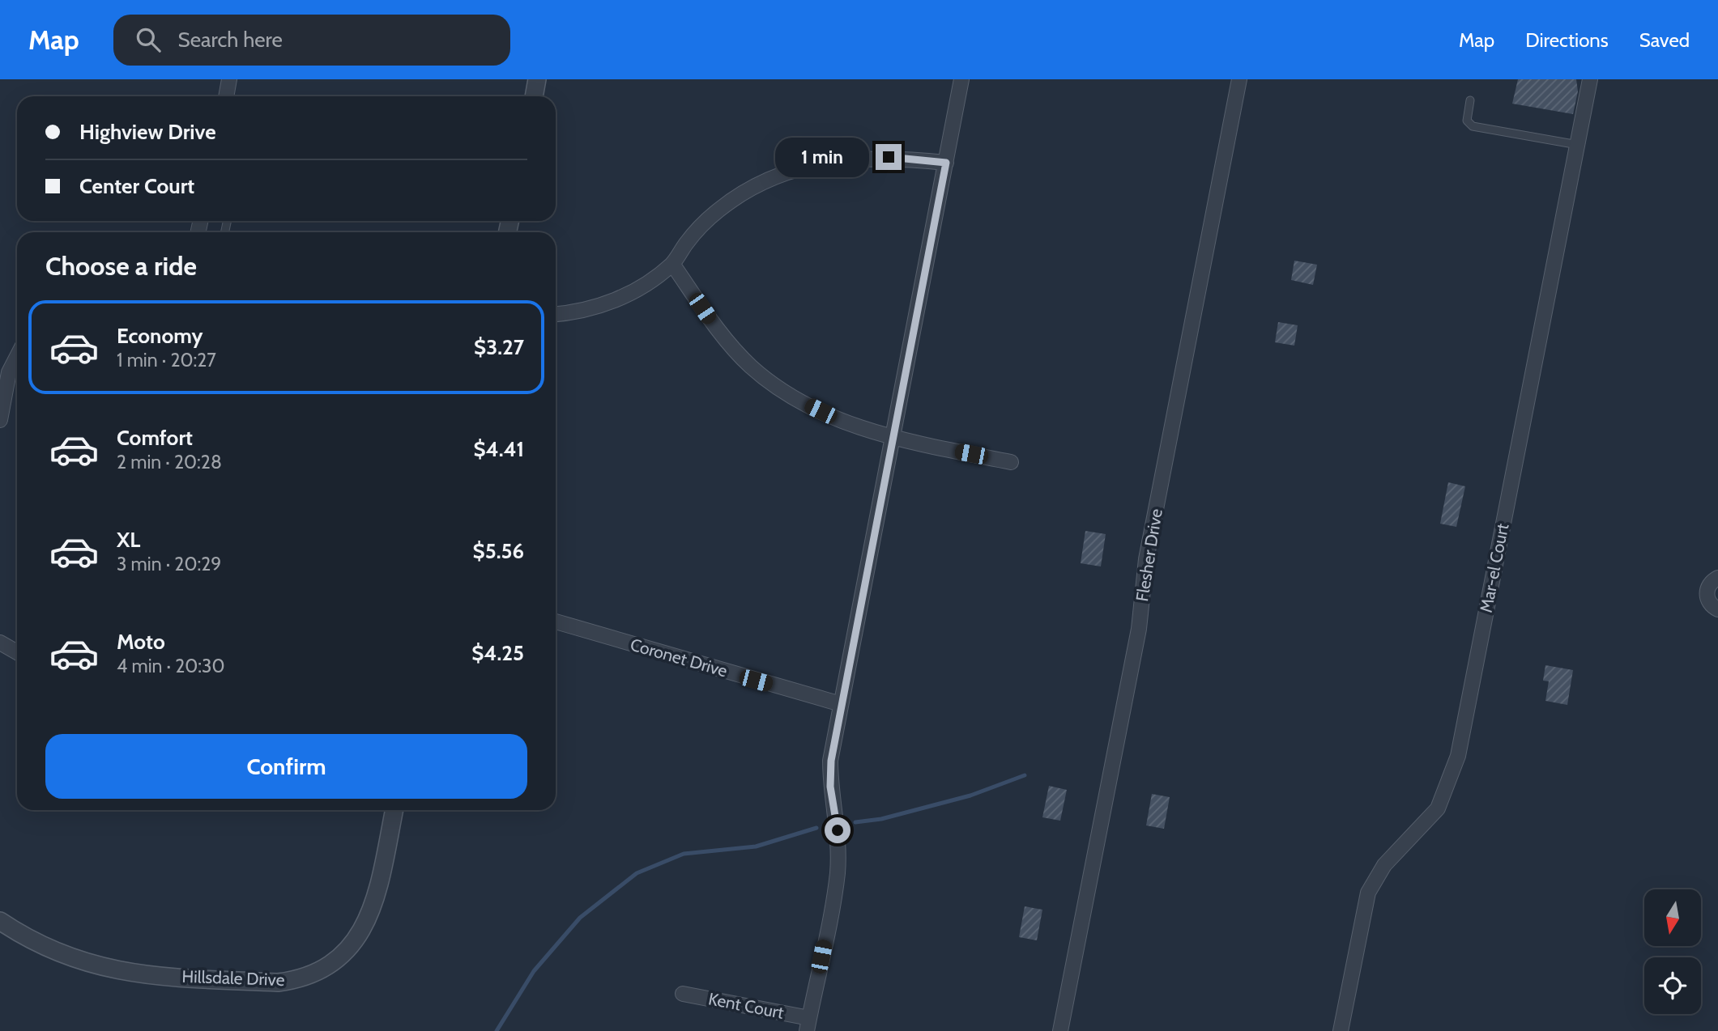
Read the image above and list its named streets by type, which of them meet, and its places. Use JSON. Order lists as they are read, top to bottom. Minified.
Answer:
{"streets":{"street":["Flesher Drive","Mar-el Court","Coronet Drive","Hillsdale Drive","Kent Court"]},"north":"bottom","page":{"header":"Map","search":"Search here","nav":["Map","Directions","Saved"],"banner":["Highview Drive","Center Court"],"bubble":"1 min","heading":"Choose a ride","list":[{"name":"Economy","note":"1 min · 20:27","value":"$3.27"},{"name":"Comfort","note":"2 min · 20:28","value":"$4.41"},{"name":"XL","note":"3 min · 20:29","value":"$5.56"},{"name":"Moto","note":"4 min · 20:30","value":"$4.25"}],"buttons":"Confirm"}}
